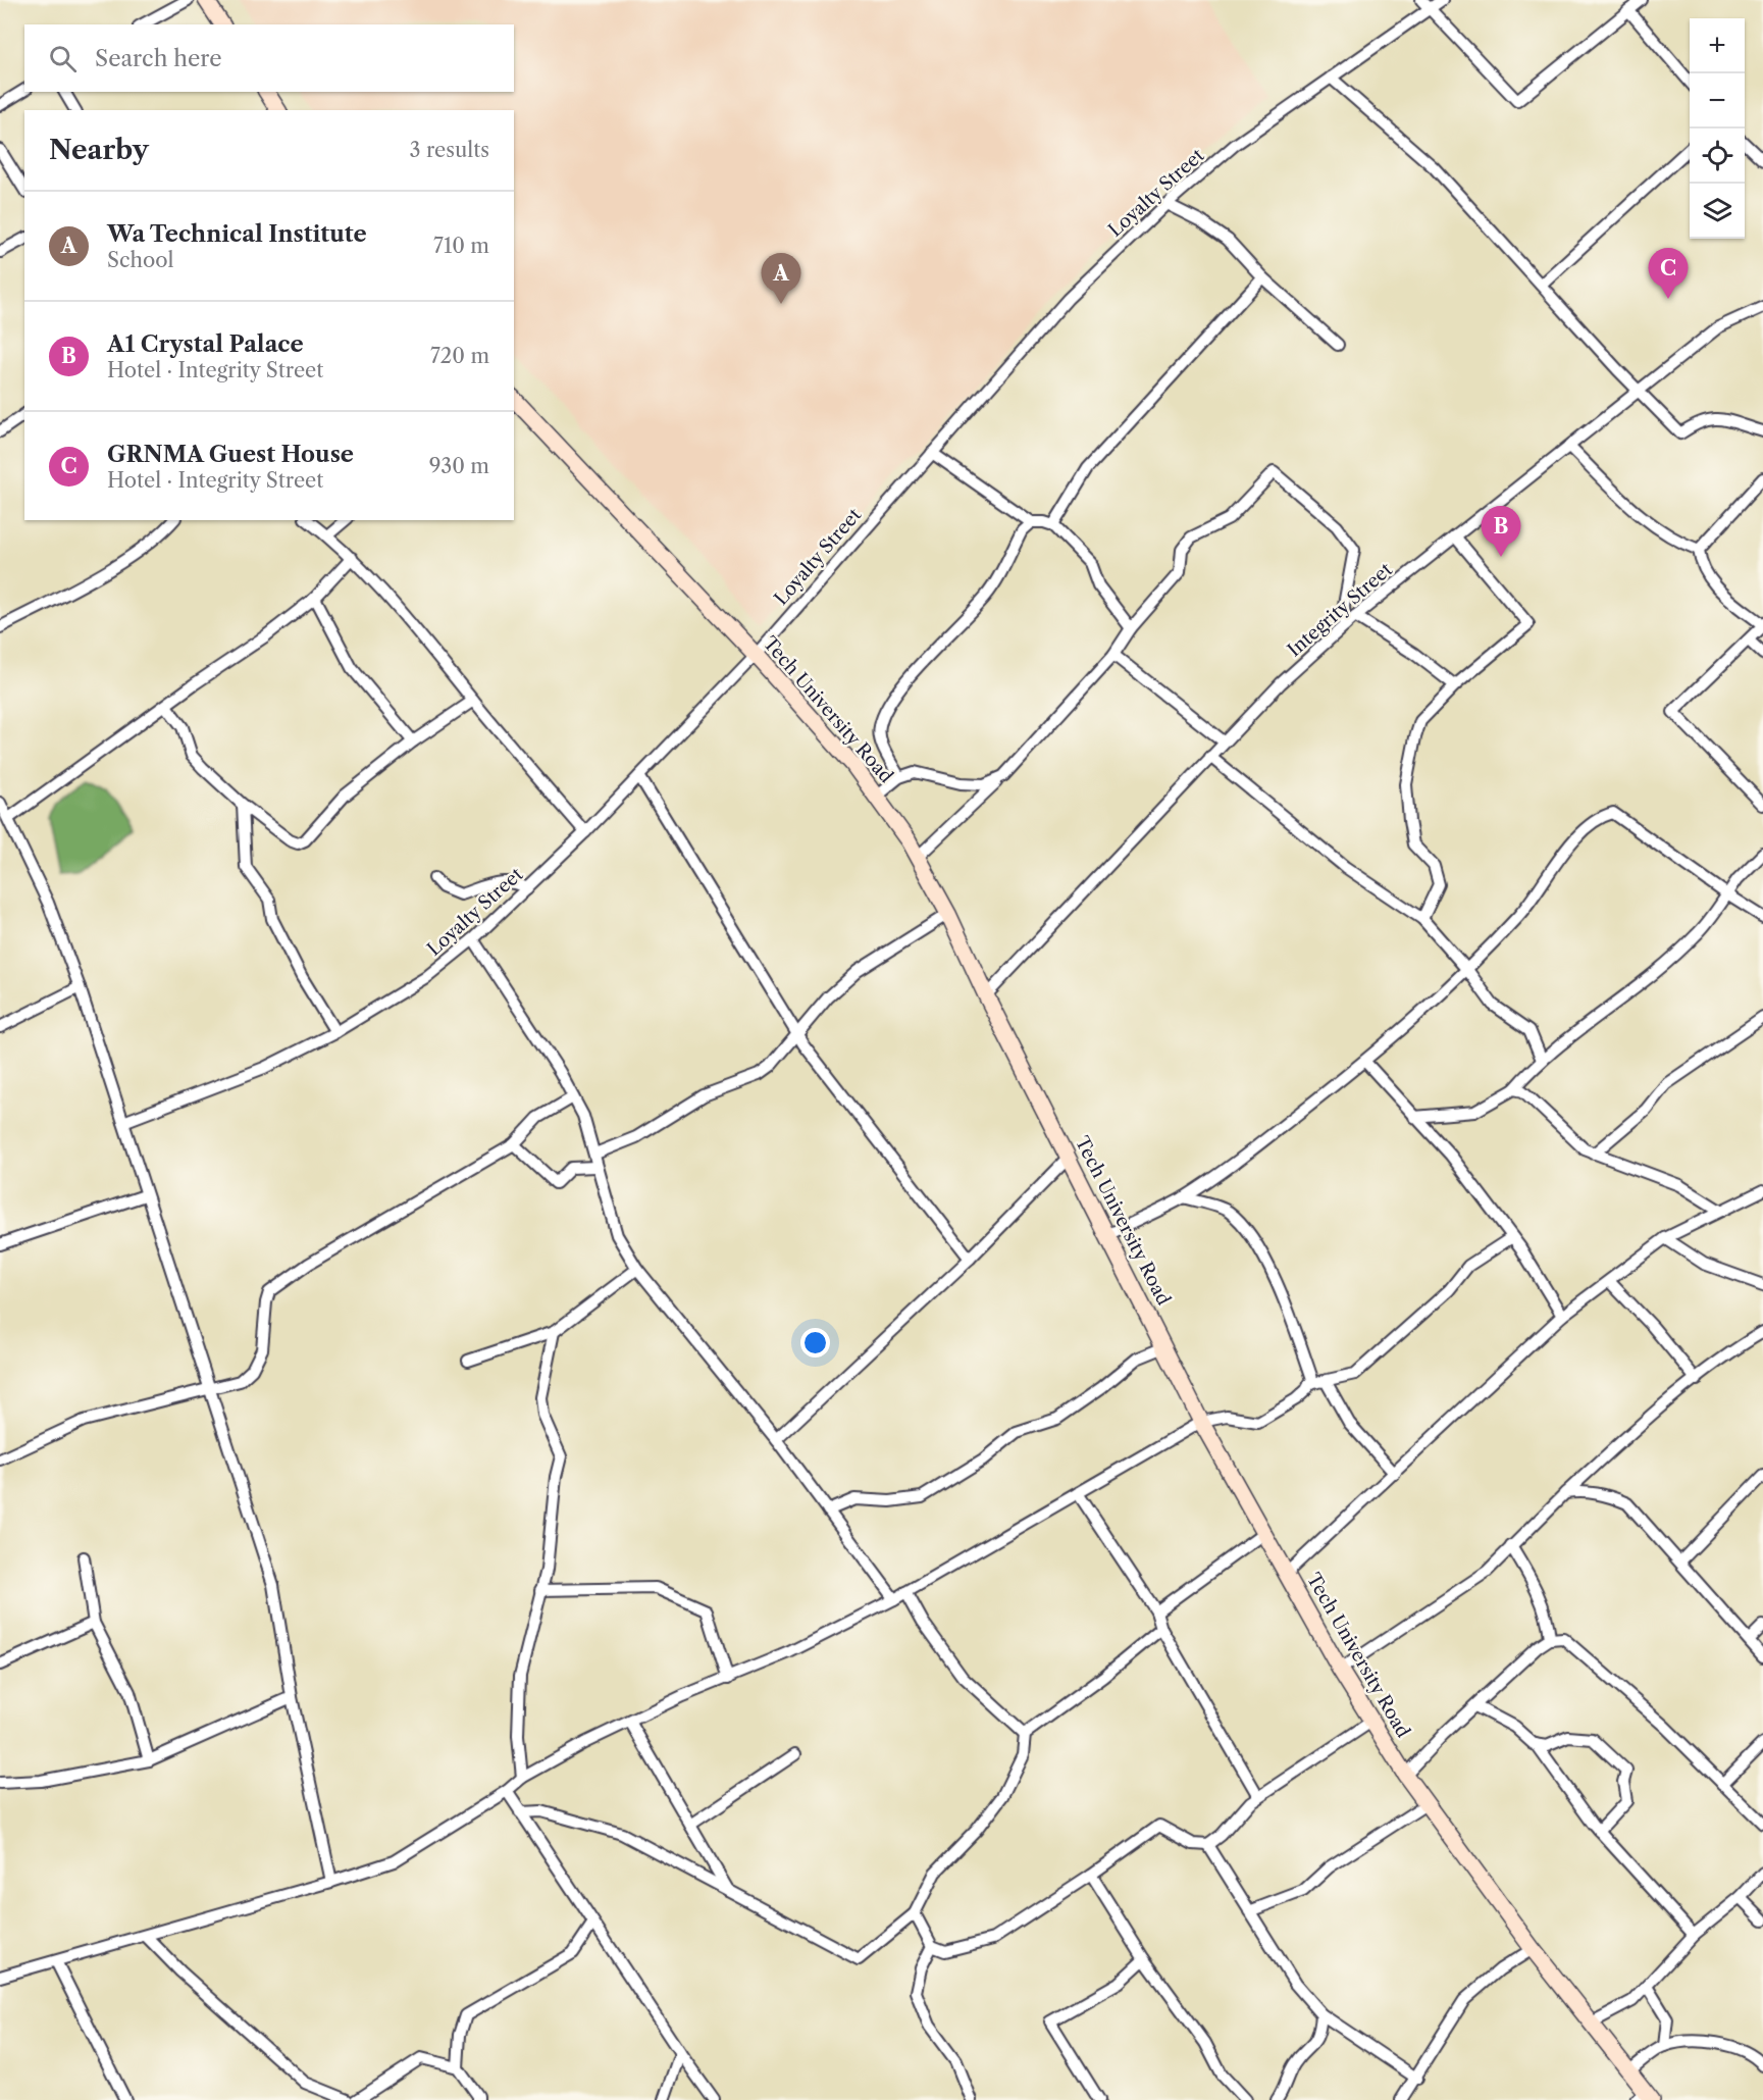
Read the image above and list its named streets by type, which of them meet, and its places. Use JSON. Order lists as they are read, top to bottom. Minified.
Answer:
{"streets":{"street":["Loyalty Street","Integrity Street","Tech University Road"]},"crossings":[["Loyalty Street","Tech University Road"],["Integrity Street","Tech University Road"]],"page":{"map_buttons":["+","−"],"search":"Search here","heading":["Nearby","3 results"],"list":[{"mark":"A","name":"Wa Technical Institute","note":"School","value":"710 m"},{"mark":"B","name":"A1 Crystal Palace","note":"Hotel · Integrity Street","value":"720 m"},{"mark":"C","name":"GRNMA Guest House","note":"Hotel · Integrity Street","value":"930 m"}],"pins":["C","A","B"]}}
